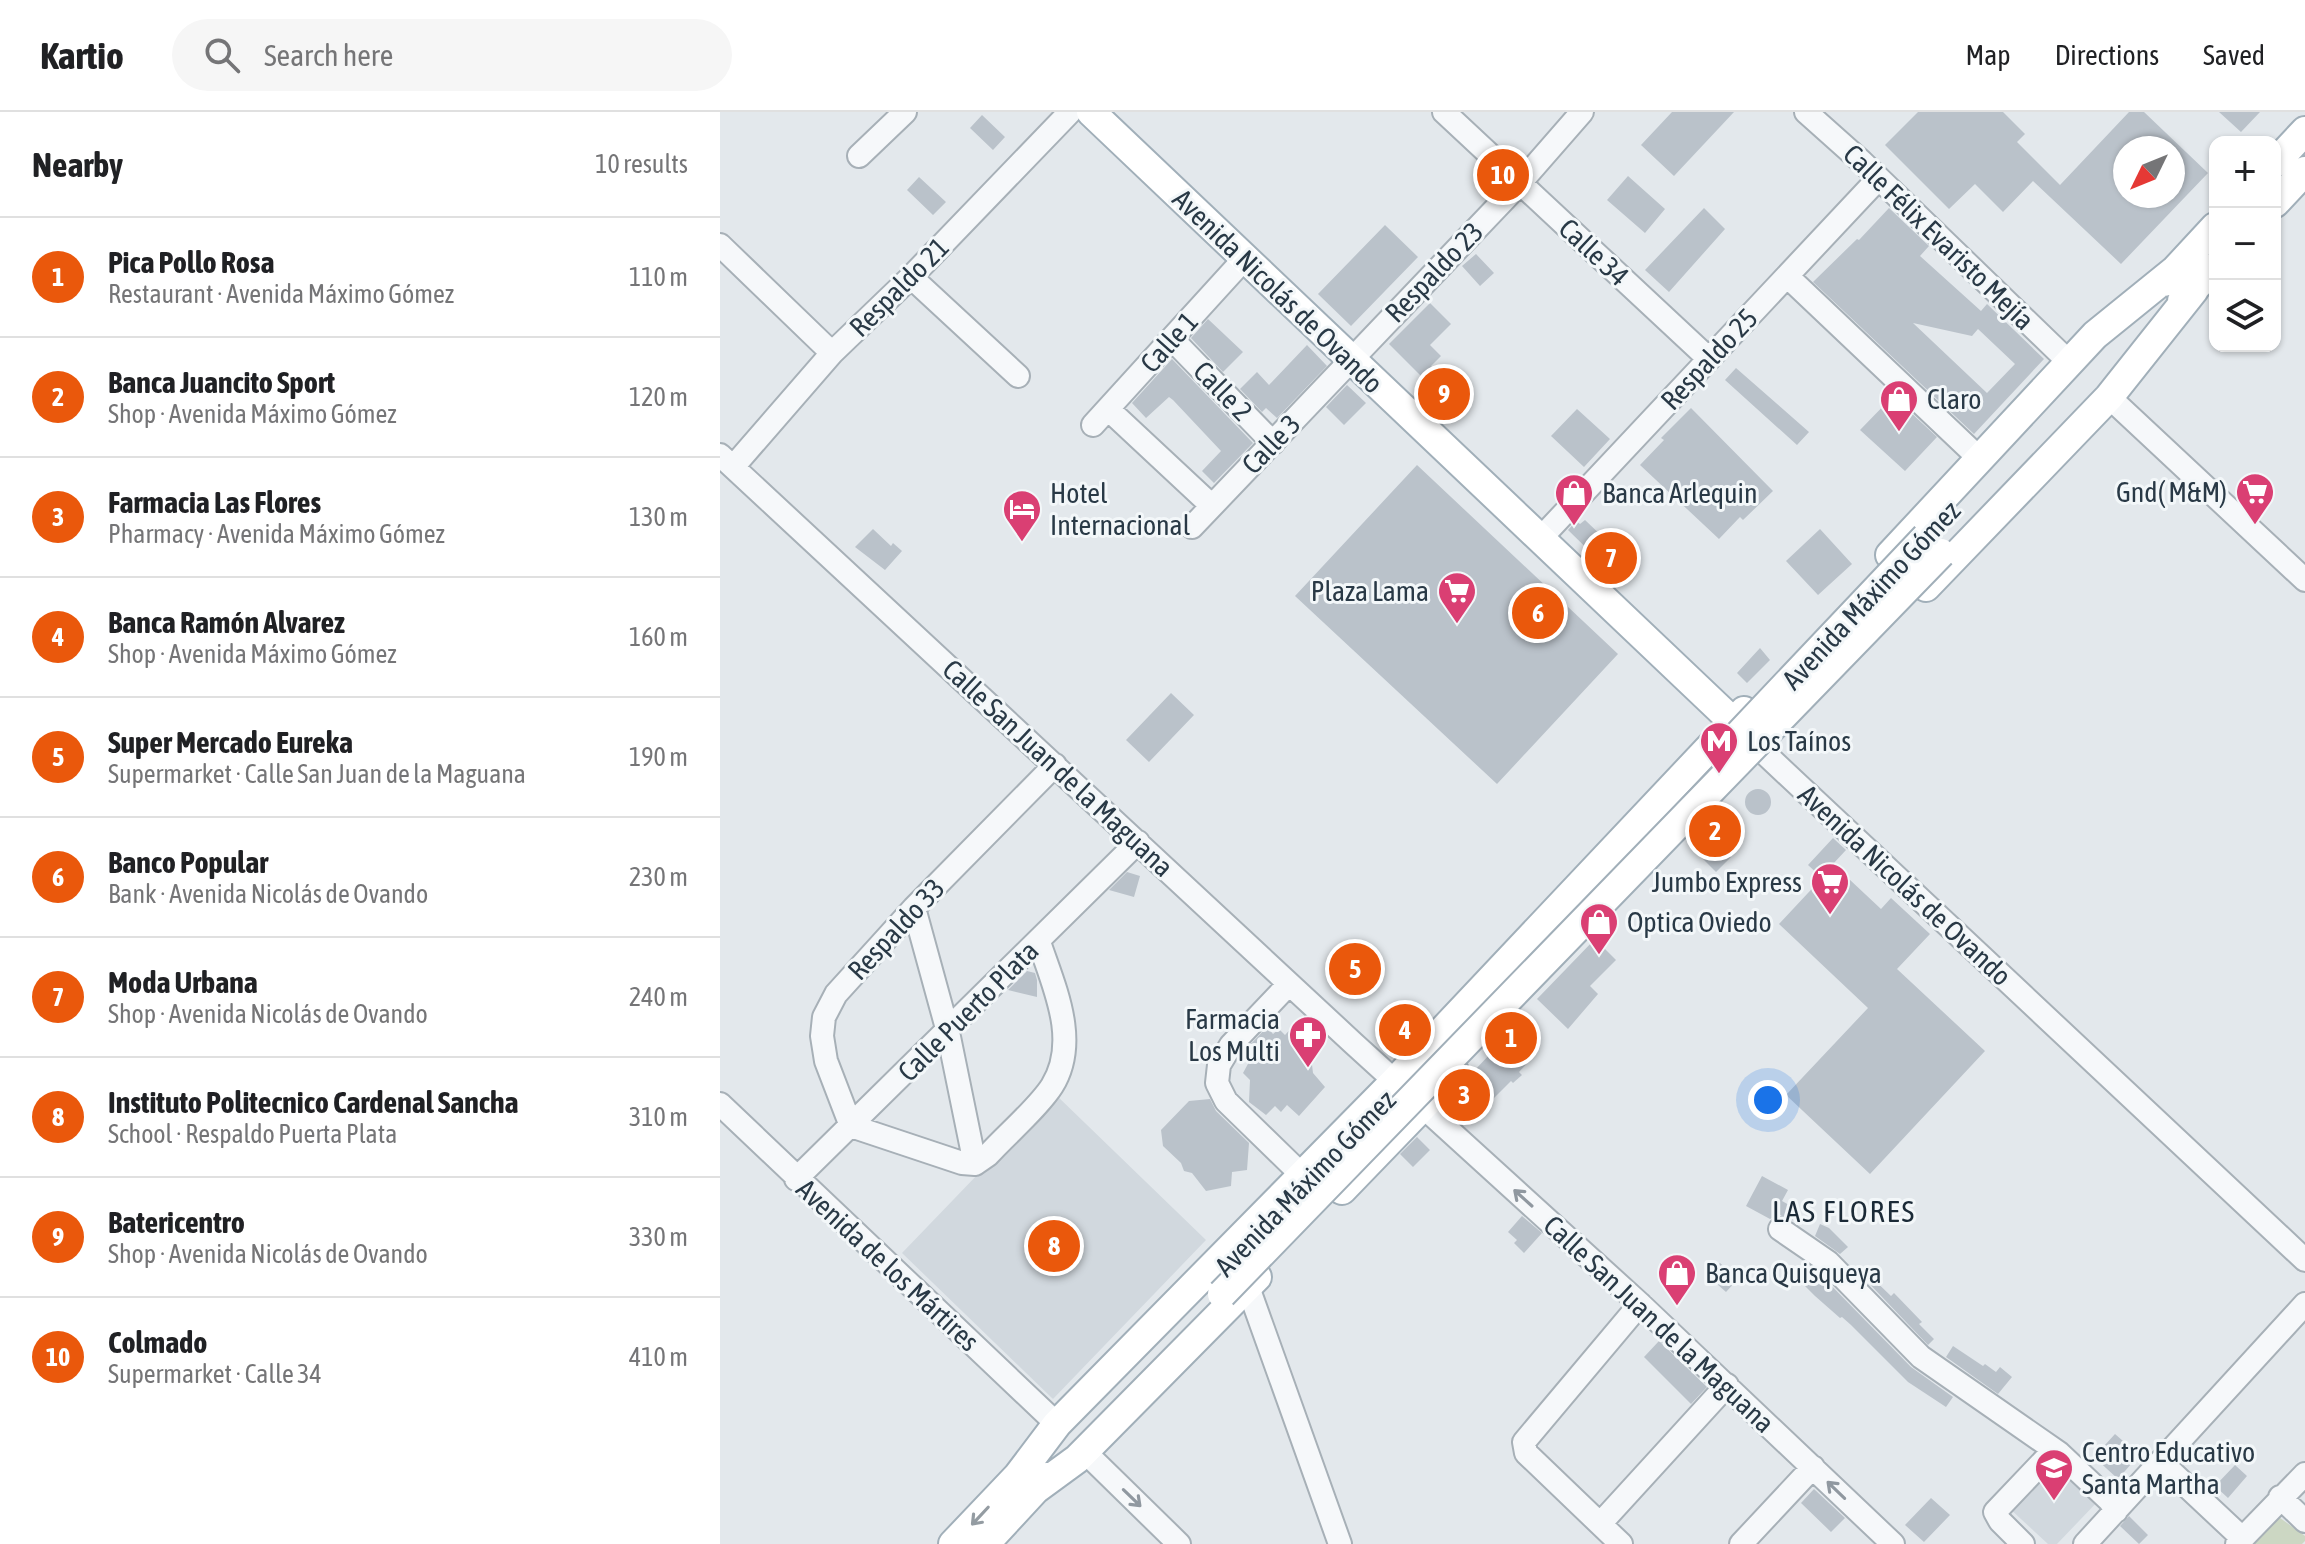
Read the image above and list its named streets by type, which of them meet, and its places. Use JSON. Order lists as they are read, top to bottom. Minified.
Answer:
{"streets":{"main road":["Avenida Nicolás de Ovando","Avenida Máximo Gómez"],"street":["Calle Félix Evaristo Mejía","Calle 34","Respaldo 23","Respaldo 21","Calle 1","Respaldo 25","Calle 2","Calle 3","Calle San Juan de la Maguana","Respaldo 33","Calle Puerto Plata","Avenida de los Mártires"]},"crossings":[["Calle Félix Evaristo Mejía","Respaldo 25"],["Calle 34","Respaldo 23"],["Calle 34","Respaldo 25"],["Respaldo 23","Avenida Nicolás de Ovando"],["Respaldo 23","Calle 3"],["Respaldo 21","Calle San Juan de la Maguana"],["Avenida Nicolás de Ovando","Calle 1"],["Avenida Nicolás de Ovando","Respaldo 25"],["Avenida Nicolás de Ovando","Calle 3"],["Calle 1","Calle 2"],["Calle 1","Calle 3"],["Calle 2","Calle 3"],["Calle San Juan de la Maguana","Respaldo 33"],["Calle San Juan de la Maguana","Calle Puerto Plata"],["Respaldo 33","Calle Puerto Plata"],["Calle Puerto Plata","Avenida de los Mártires"]],"districts":["LAS FLORES"],"places":{"shop":["Claro","Banca Arlequin","Optica Oviedo","Banca Quisqueya"],"supermarket":["Gnd( M&M)","Plaza Lama","Jumbo Express"],"hotel":["Hotel Internacional"],"metro station":["Los Taínos"],"pharmacy":["Farmacia Los Multi"],"school or university":["Centro Educativo Santa Martha"]},"north":"bottom left","page":{"header":"Kartio","search":"Search here","nav":["Map","Directions","Saved"],"heading":["Nearby","10 results"],"map_buttons":["+","−"],"pins":["10","9","7","6","2","5","4","1","3","8"],"list":[{"mark":"1","name":"Pica Pollo Rosa","note":"Restaurant · Avenida Máximo Gómez","value":"110 m"},{"mark":"2","name":"Banca Juancito Sport","note":"Shop · Avenida Máximo Gómez","value":"120 m"},{"mark":"3","name":"Farmacia Las Flores","note":"Pharmacy · Avenida Máximo Gómez","value":"130 m"},{"mark":"4","name":"Banca Ramón Alvarez","note":"Shop · Avenida Máximo Gómez","value":"160 m"},{"mark":"5","name":"Super Mercado Eureka","note":"Supermarket · Calle San Juan de la Maguana","value":"190 m"},{"mark":"6","name":"Banco Popular","note":"Bank · Avenida Nicolás de Ovando","value":"230 m"},{"mark":"7","name":"Moda Urbana","note":"Shop · Avenida Nicolás de Ovando","value":"240 m"},{"mark":"8","name":"Instituto Politecnico Cardenal Sancha","note":"School · Respaldo Puerta Plata","value":"310 m"},{"mark":"9","name":"Batericentro","note":"Shop · Avenida Nicolás de Ovando","value":"330 m"},{"mark":"10","name":"Colmado","note":"Supermarket · Calle 34","value":"410 m"}]}}
